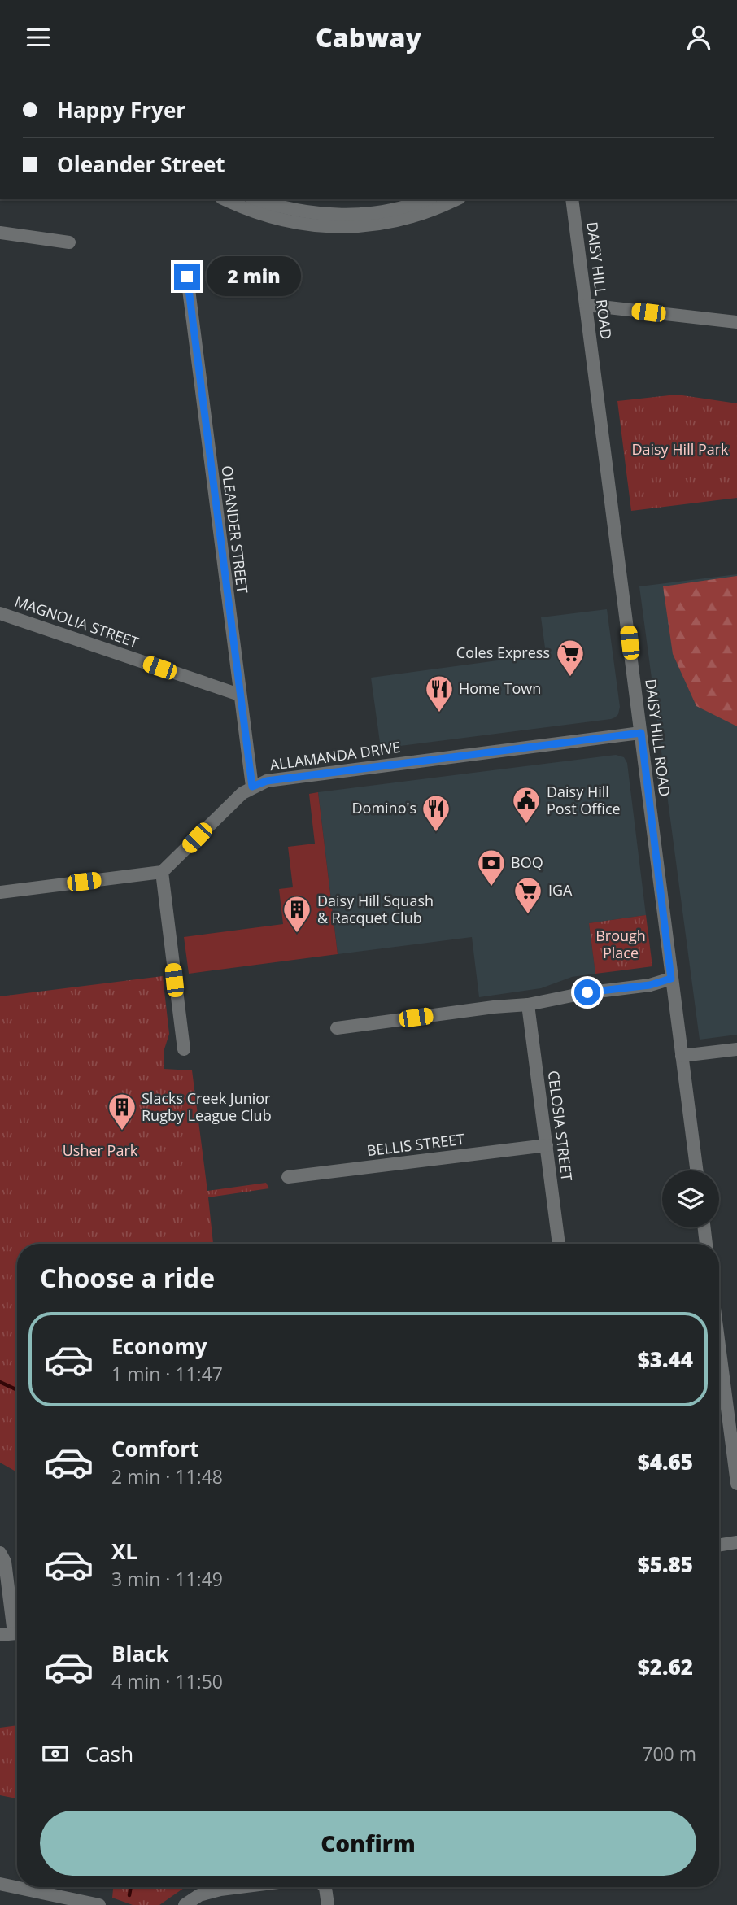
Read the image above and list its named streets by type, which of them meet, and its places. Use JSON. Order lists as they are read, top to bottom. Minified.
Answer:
{"streets":{"street":["DAISY HILL ROAD","OLEANDER STREET","MAGNOLIA STREET","ALLAMANDA DRIVE","CELOSIA STREET","BELLIS STREET"]},"crossings":[["DAISY HILL ROAD","ALLAMANDA DRIVE"],["OLEANDER STREET","MAGNOLIA STREET"],["OLEANDER STREET","ALLAMANDA DRIVE"],["CELOSIA STREET","BELLIS STREET"]],"parks":["Daisy Hill Park","Brough Place","Usher Park"],"places":{"supermarket":["Coles Express","IGA"],"restaurant":["Home Town","Domino's"],"public building":["Daisy Hill Post Office"],"bank":["BOQ"],"building":["Daisy Hill Squash & Racquet Club","Slacks Creek Junior Rugby League Club"]},"page":{"header":"Cabway","banner":["Happy Fryer","Oleander Street"],"bubble":"2 min","heading":"Choose a ride","list":[{"name":"Economy","note":"1 min · 11:47","value":"$3.44"},{"name":"Comfort","note":"2 min · 11:48","value":"$4.65"},{"name":"XL","note":"3 min · 11:49","value":"$5.85"},{"name":"Black","note":"4 min · 11:50","value":"$2.62"}],"pay":["Cash","700 m"],"buttons":"Confirm"}}
